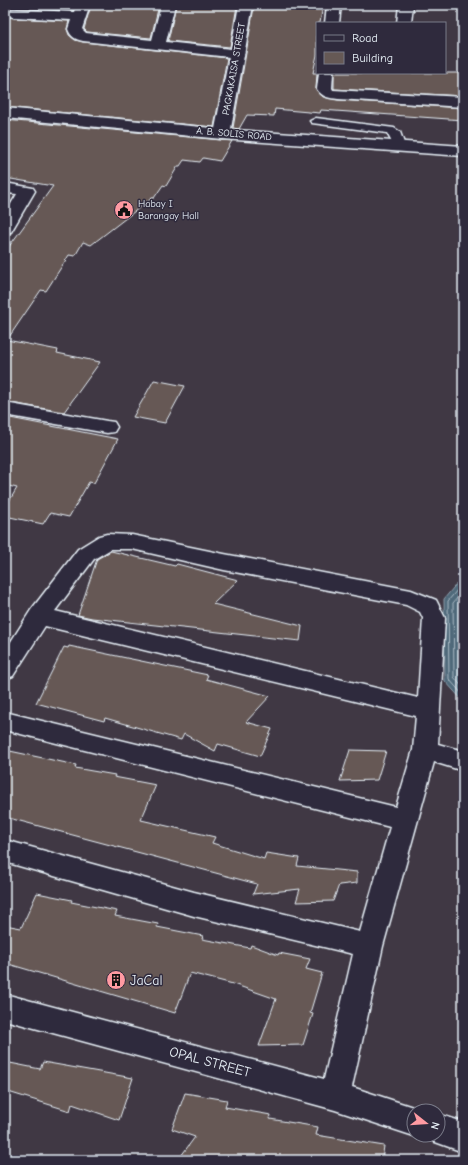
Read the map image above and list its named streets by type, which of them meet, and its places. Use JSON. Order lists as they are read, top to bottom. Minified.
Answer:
{"streets":{"street":["PAGKAKAISA STREET","A. B. SOLIS ROAD","OPAL STREET"]},"crossings":[["PAGKAKAISA STREET","A. B. SOLIS ROAD"]],"places":{"public building":["Habay I Barangay Hall"],"building":["JaCal"]},"legend":["Road","Building"],"north":"right"}
